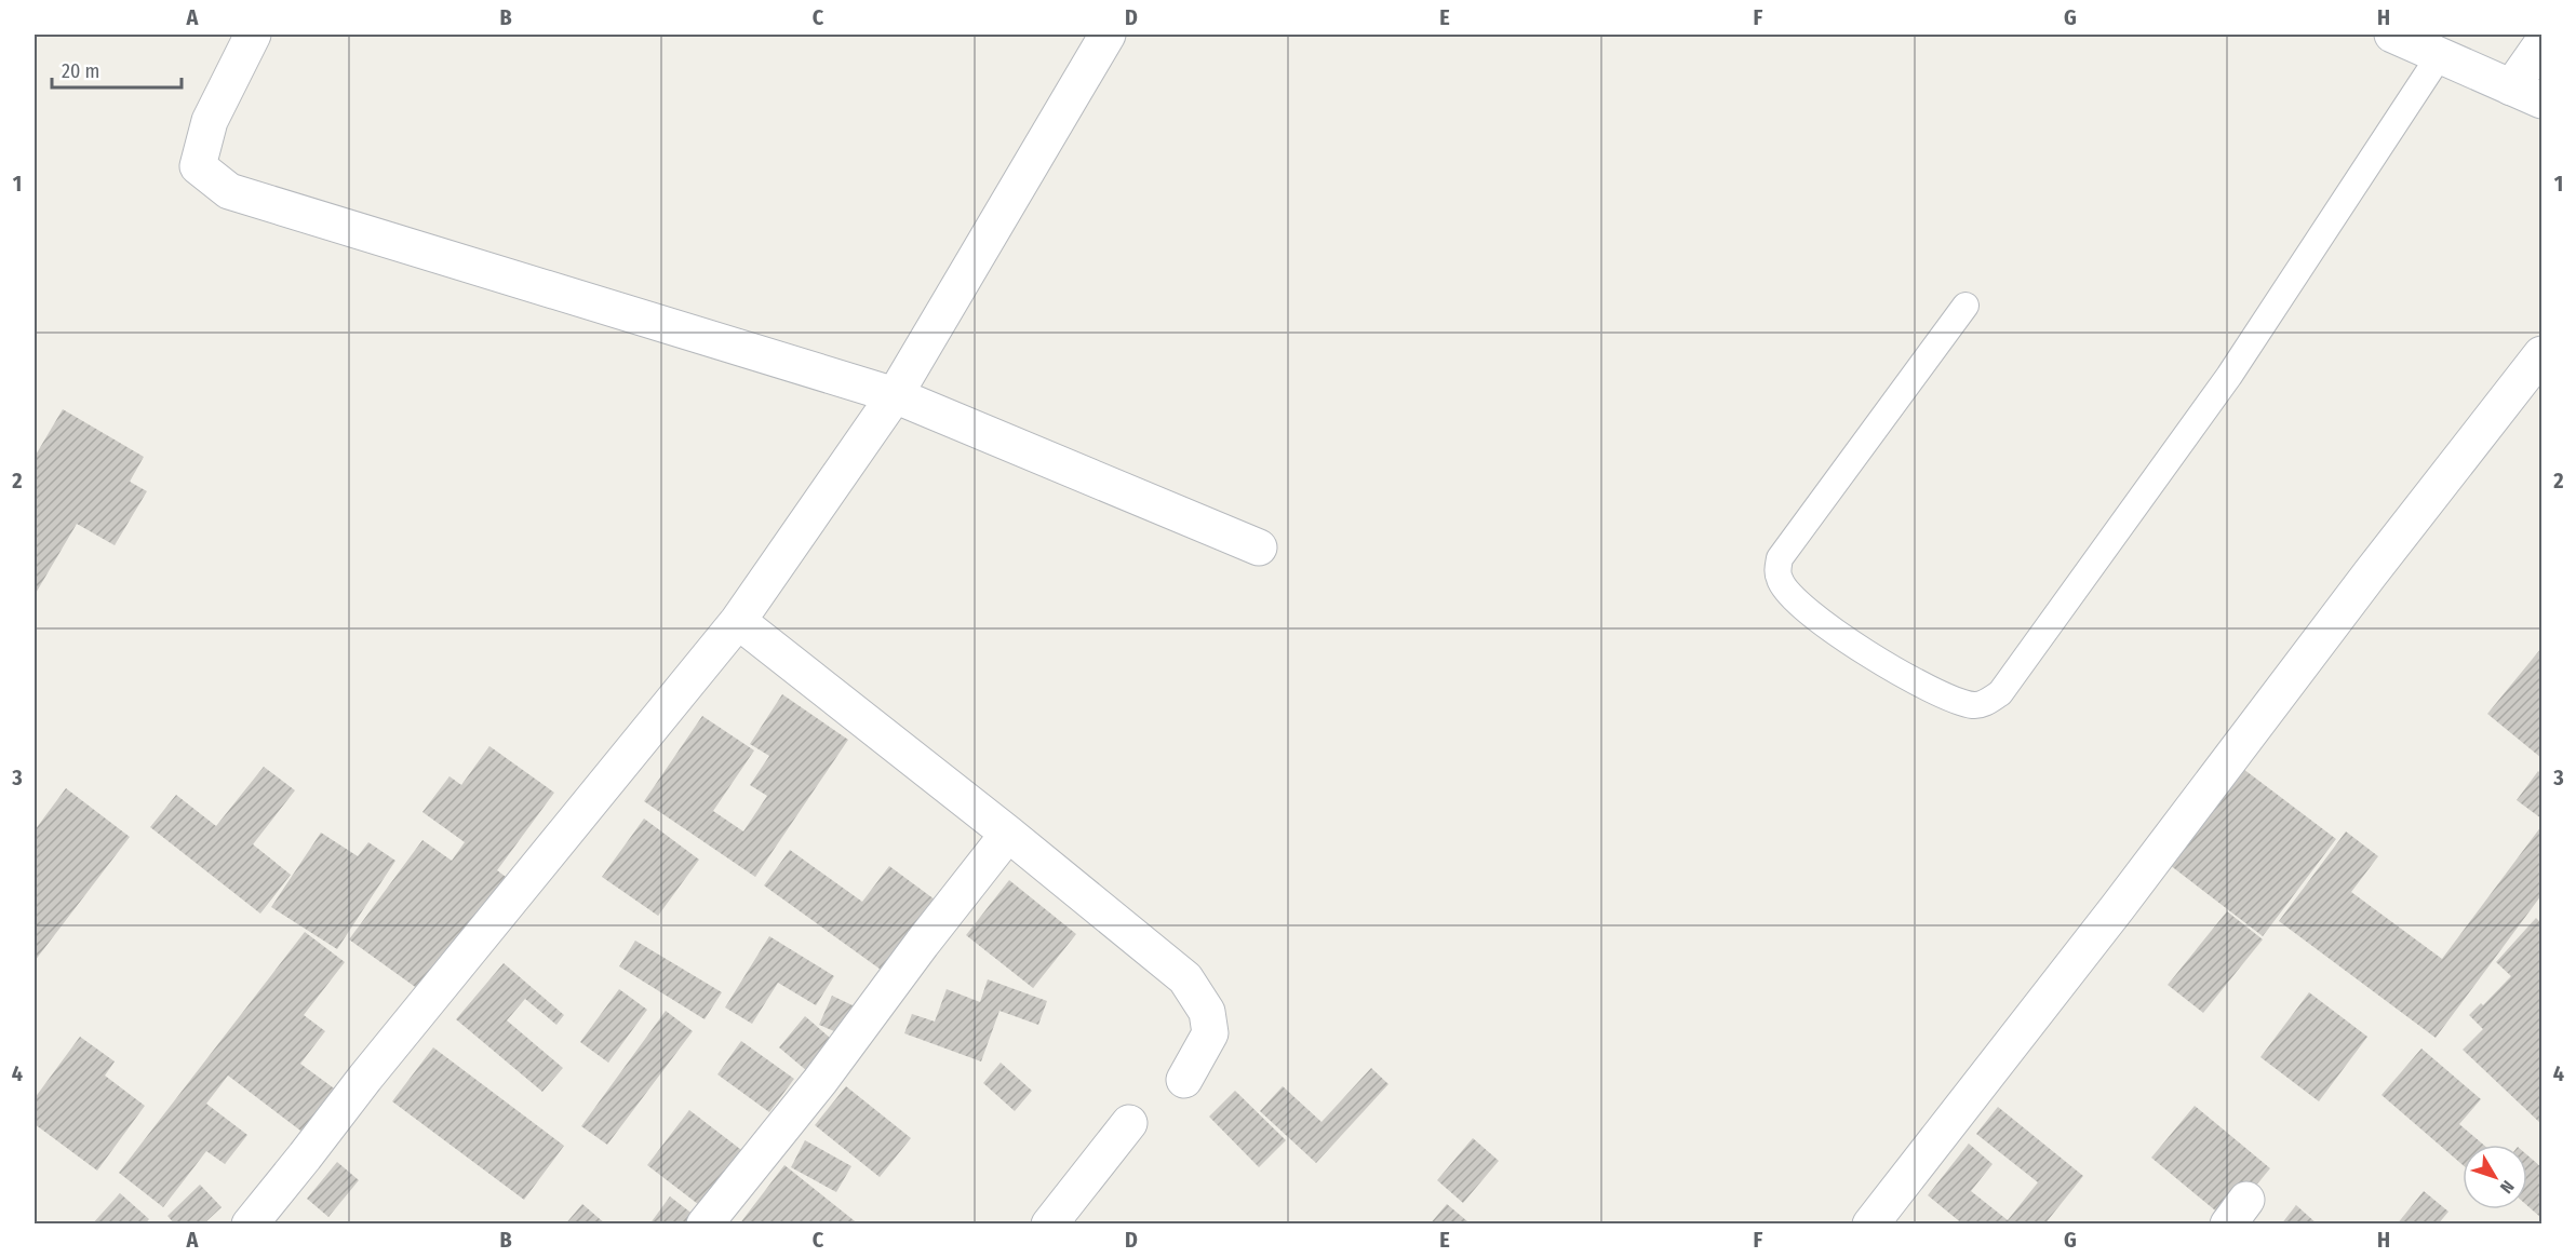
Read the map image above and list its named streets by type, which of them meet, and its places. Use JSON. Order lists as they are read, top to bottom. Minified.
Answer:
{"scale_bar":"20 m","north":"bottom right","grid":{"columns":["A","B","C","D","E","F","G","H"],"rows":["1","2","3","4"]}}
